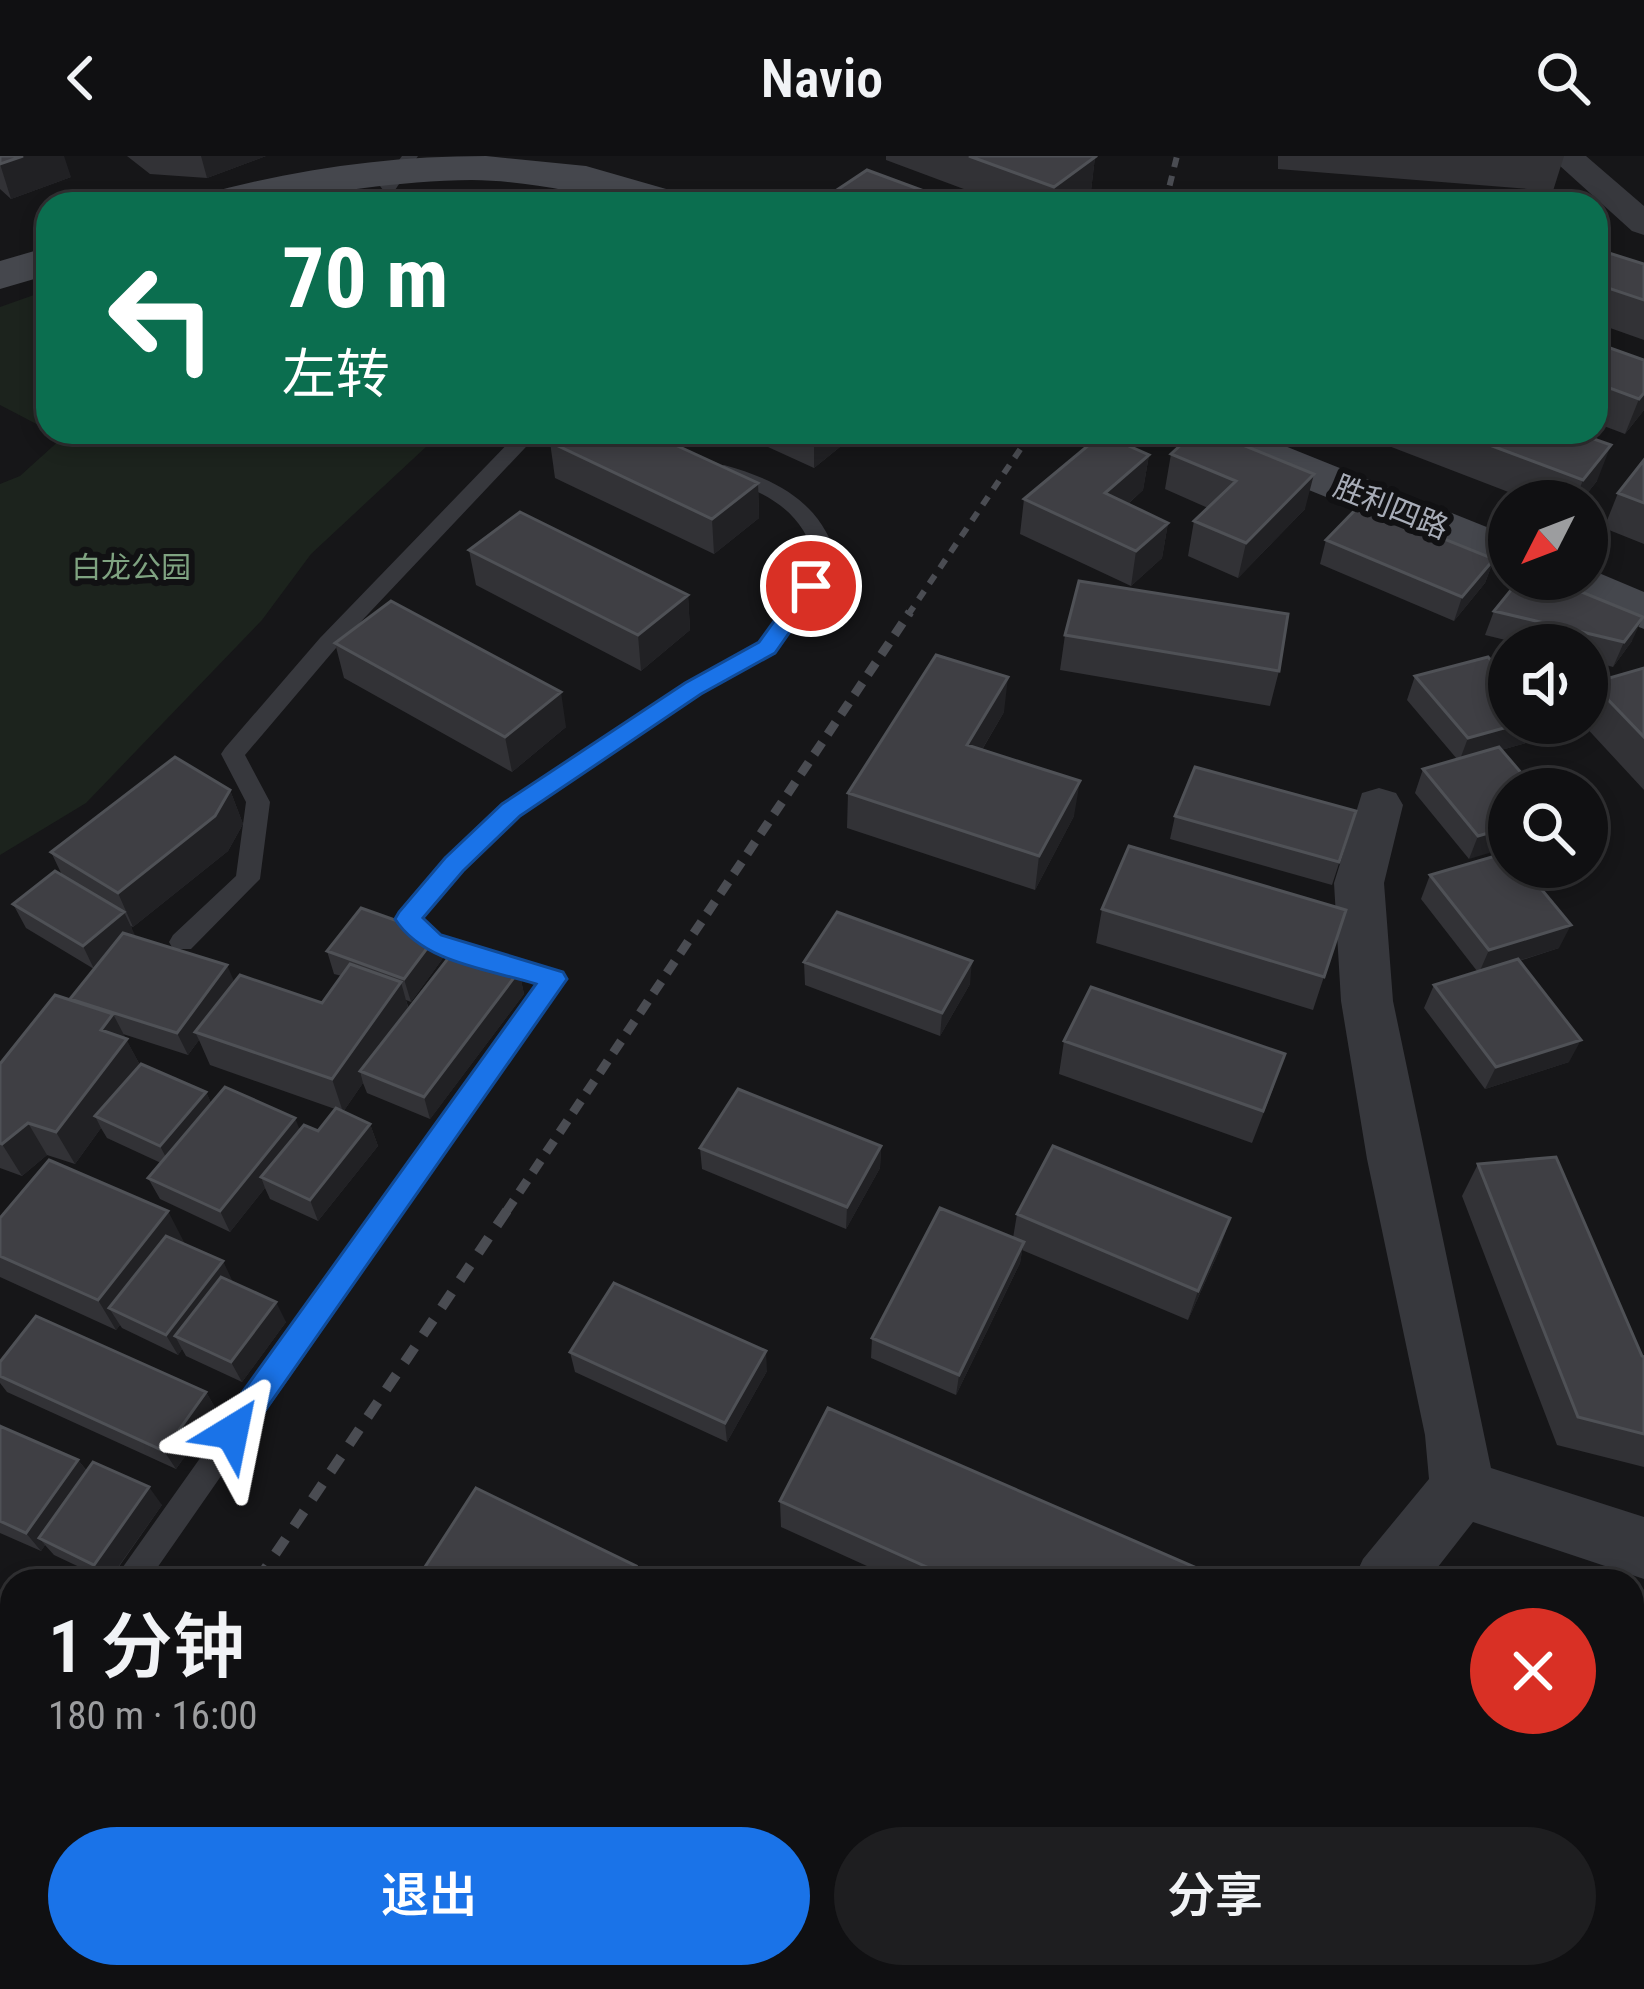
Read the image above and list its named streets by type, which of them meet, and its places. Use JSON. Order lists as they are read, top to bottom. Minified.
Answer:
{"streets":{"main road":["胜利四路"]},"parks":["白龙公园"],"north":"bottom left","page":{"header":"Navio","turn":["70 m","左转"],"heading":["1 分钟","180 m · 16:00"],"buttons":["退出","分享"]}}
